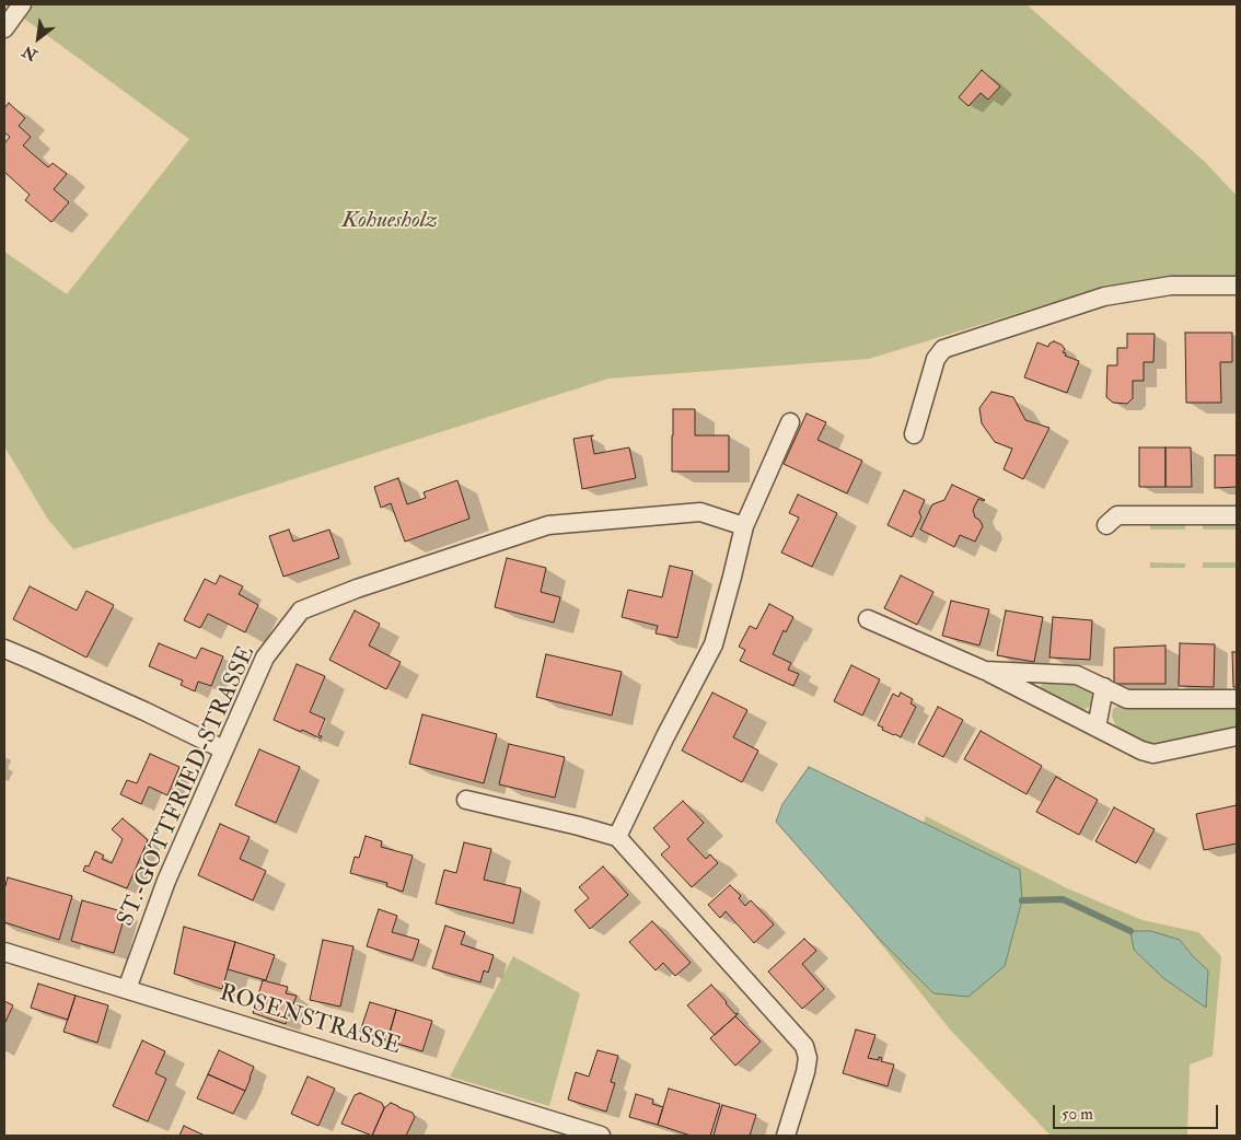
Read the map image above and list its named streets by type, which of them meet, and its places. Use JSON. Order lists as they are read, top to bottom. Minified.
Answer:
{"streets":{"street":["ST.-GOTTFRIED-STRASSE","ROSENSTRASSE"]},"crossings":[["ST.-GOTTFRIED-STRASSE","ROSENSTRASSE"]],"parks":["Kohuesholz"],"scale_bar":"50 m","north":"bottom left"}
